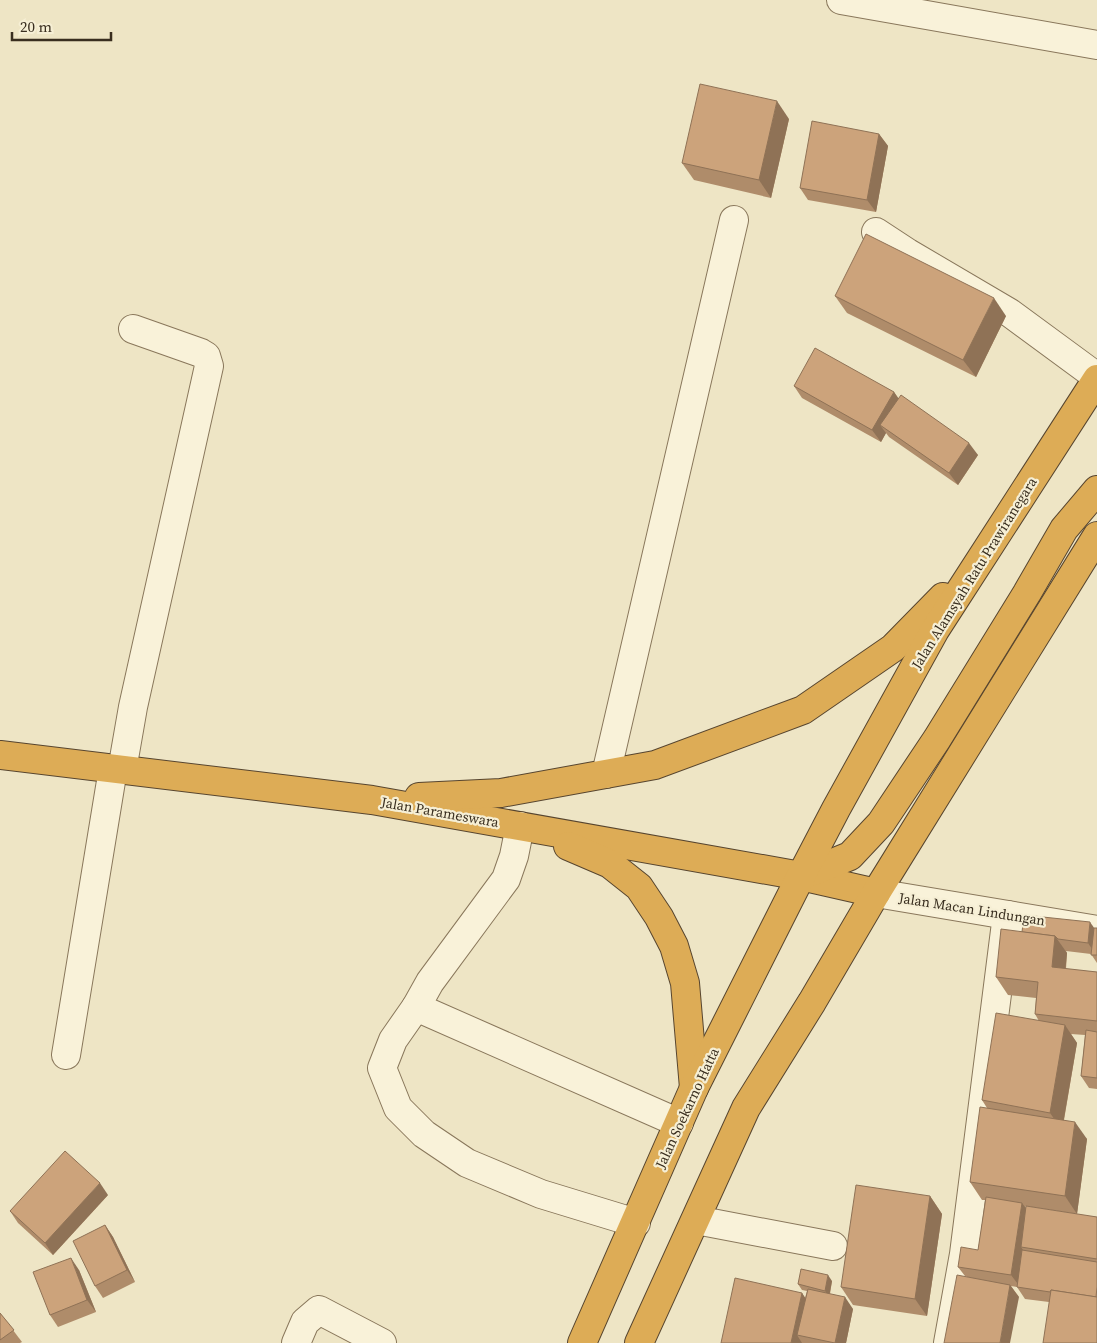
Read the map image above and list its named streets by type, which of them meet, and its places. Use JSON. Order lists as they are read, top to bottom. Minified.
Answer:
{"streets":{"highway":["Jalan Alamsyah Ratu Prawiranegara","Jalan Parameswara","Jalan Soekarno Hatta"],"street":["Jalan Macan Lindungan"]},"crossings":[["Jalan Alamsyah Ratu Prawiranegara","Jalan Parameswara"],["Jalan Alamsyah Ratu Prawiranegara","Jalan Soekarno Hatta"],["Jalan Parameswara","Jalan Macan Lindungan"],["Jalan Parameswara","Jalan Soekarno Hatta"]],"scale_bar":"20 m"}
